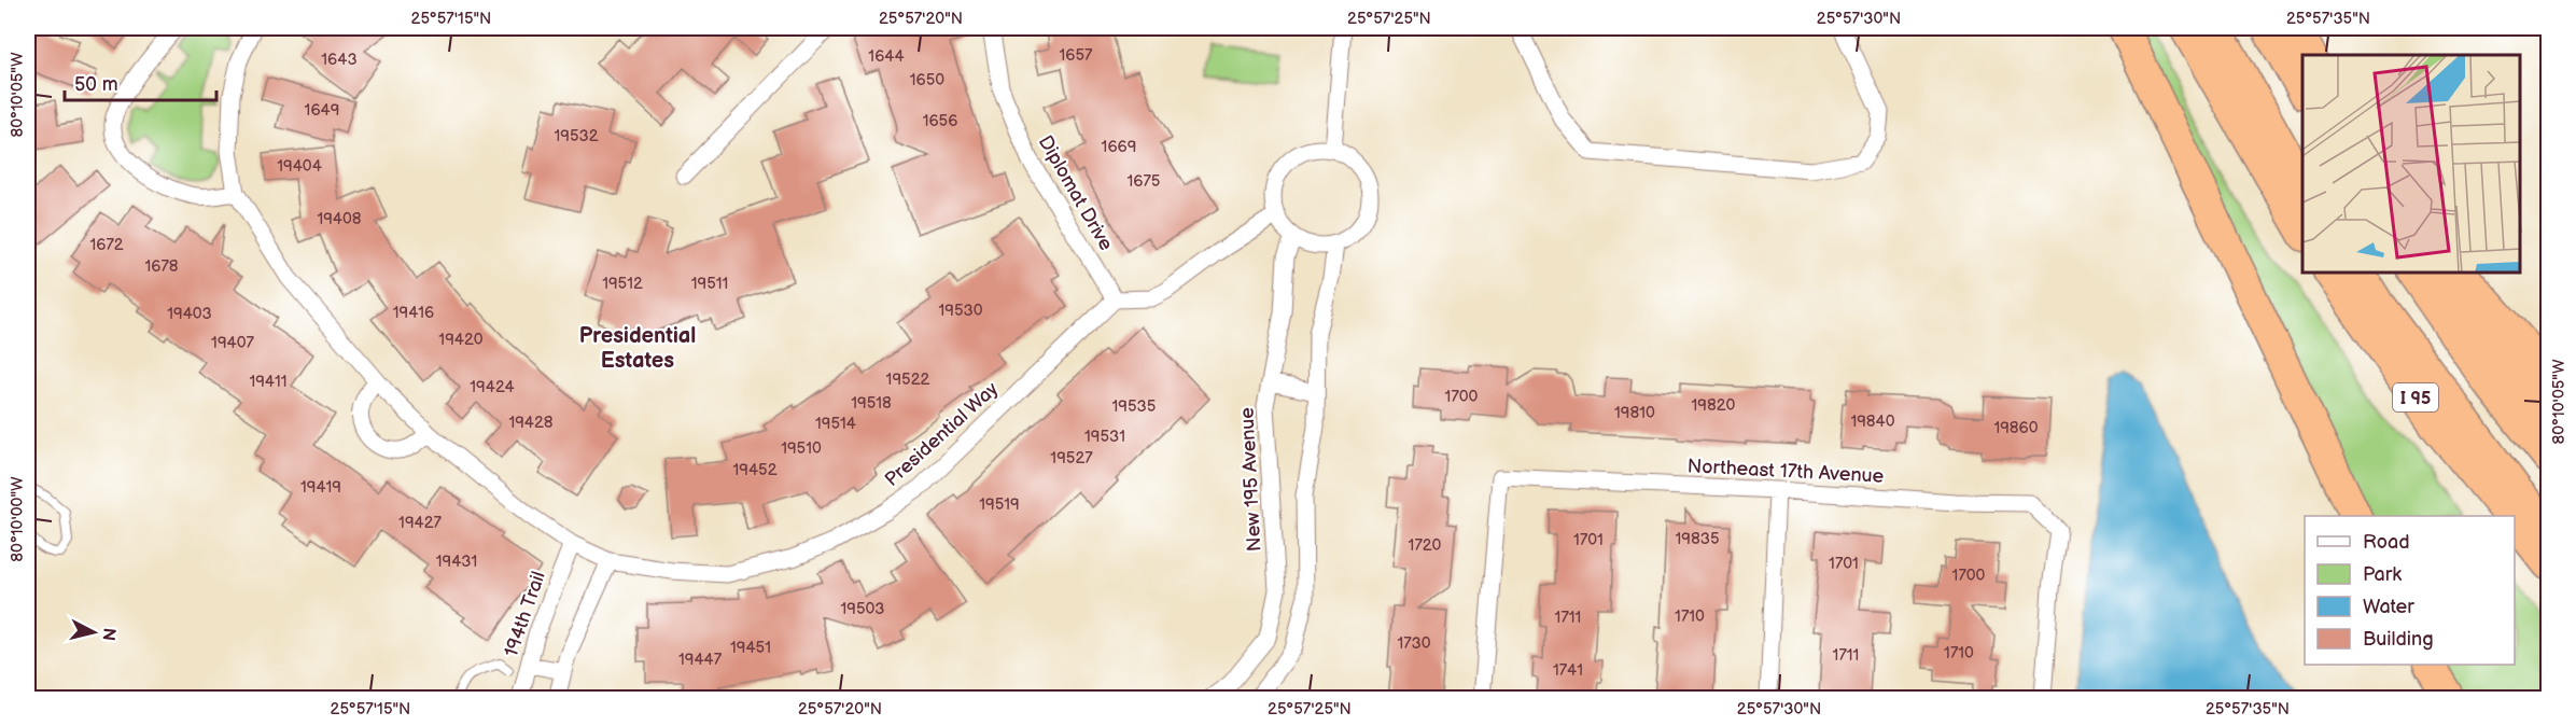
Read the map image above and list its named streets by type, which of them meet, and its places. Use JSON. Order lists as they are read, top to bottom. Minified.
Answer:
{"streets":{"highway":["I 95"],"street":["Diplomat Drive","Presidential Way","Northeast 17th Avenue","New 195 Avenue","194th Trail"]},"crossings":[["Diplomat Drive","Presidential Way"],["Presidential Way","194th Trail"]],"districts":["Presidential Estates"],"house_numbers":["1657","1644","1643","1650","1649","1656","19532","1669","19404","1675","19408","1672","1678","19512","19511","19530","19416","19403","19420","19407","19522","19411","19424","1700","19518","19820","19535","19810","19840","19428","19514","19860","19531","19510","19527","19452","19419","19519","19427","19835","1701","1720","19431","1701","1700","19503","1710","1711","1730","19451","1710","1711","19447","1741"],"legend":["Road","Park","Water","Building"],"scale_bar":"50 m","north":"right","coordinates":["25°57'15\"N","25°57'20\"N","25°57'25\"N","25°57'30\"N","25°57'35\"N","80°10'05\"W","80°10'00\"W"]}
